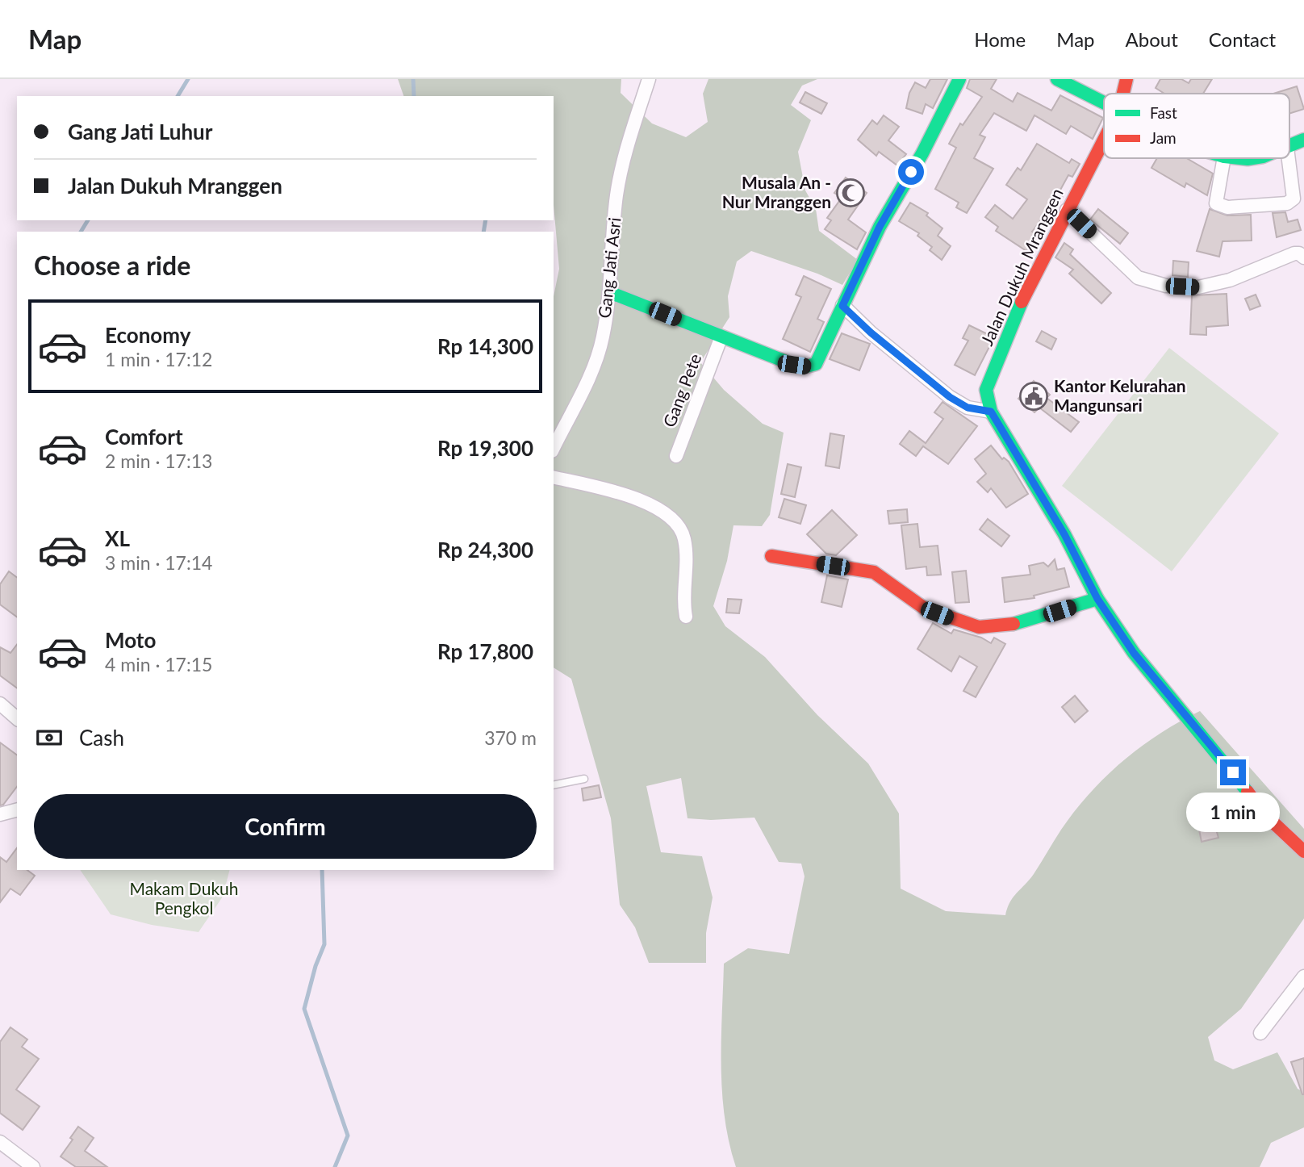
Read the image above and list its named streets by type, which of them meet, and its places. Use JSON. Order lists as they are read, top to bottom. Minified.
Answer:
{"streets":{"street":["Jalan Dukuh Mranggen","Gang Jati Asri","Gang Pete"]},"parks":["Makam Dukuh Pengkol"],"places":{"mosque":["Musala An - Nur Mranggen"],"public building":["Kantor Kelurahan Mangunsari"]},"legend":["Fast","Jam"],"page":{"header":"Map","nav":["Home","Map","About","Contact"],"banner":["Gang Jati Luhur","Jalan Dukuh Mranggen"],"heading":"Choose a ride","list":[{"name":"Economy","note":"1 min · 17:12","value":"Rp 14,300"},{"name":"Comfort","note":"2 min · 17:13","value":"Rp 19,300"},{"name":"XL","note":"3 min · 17:14","value":"Rp 24,300"},{"name":"Moto","note":"4 min · 17:15","value":"Rp 17,800"}],"pay":["Cash","370 m"],"buttons":"Confirm","bubble":"1 min"}}
